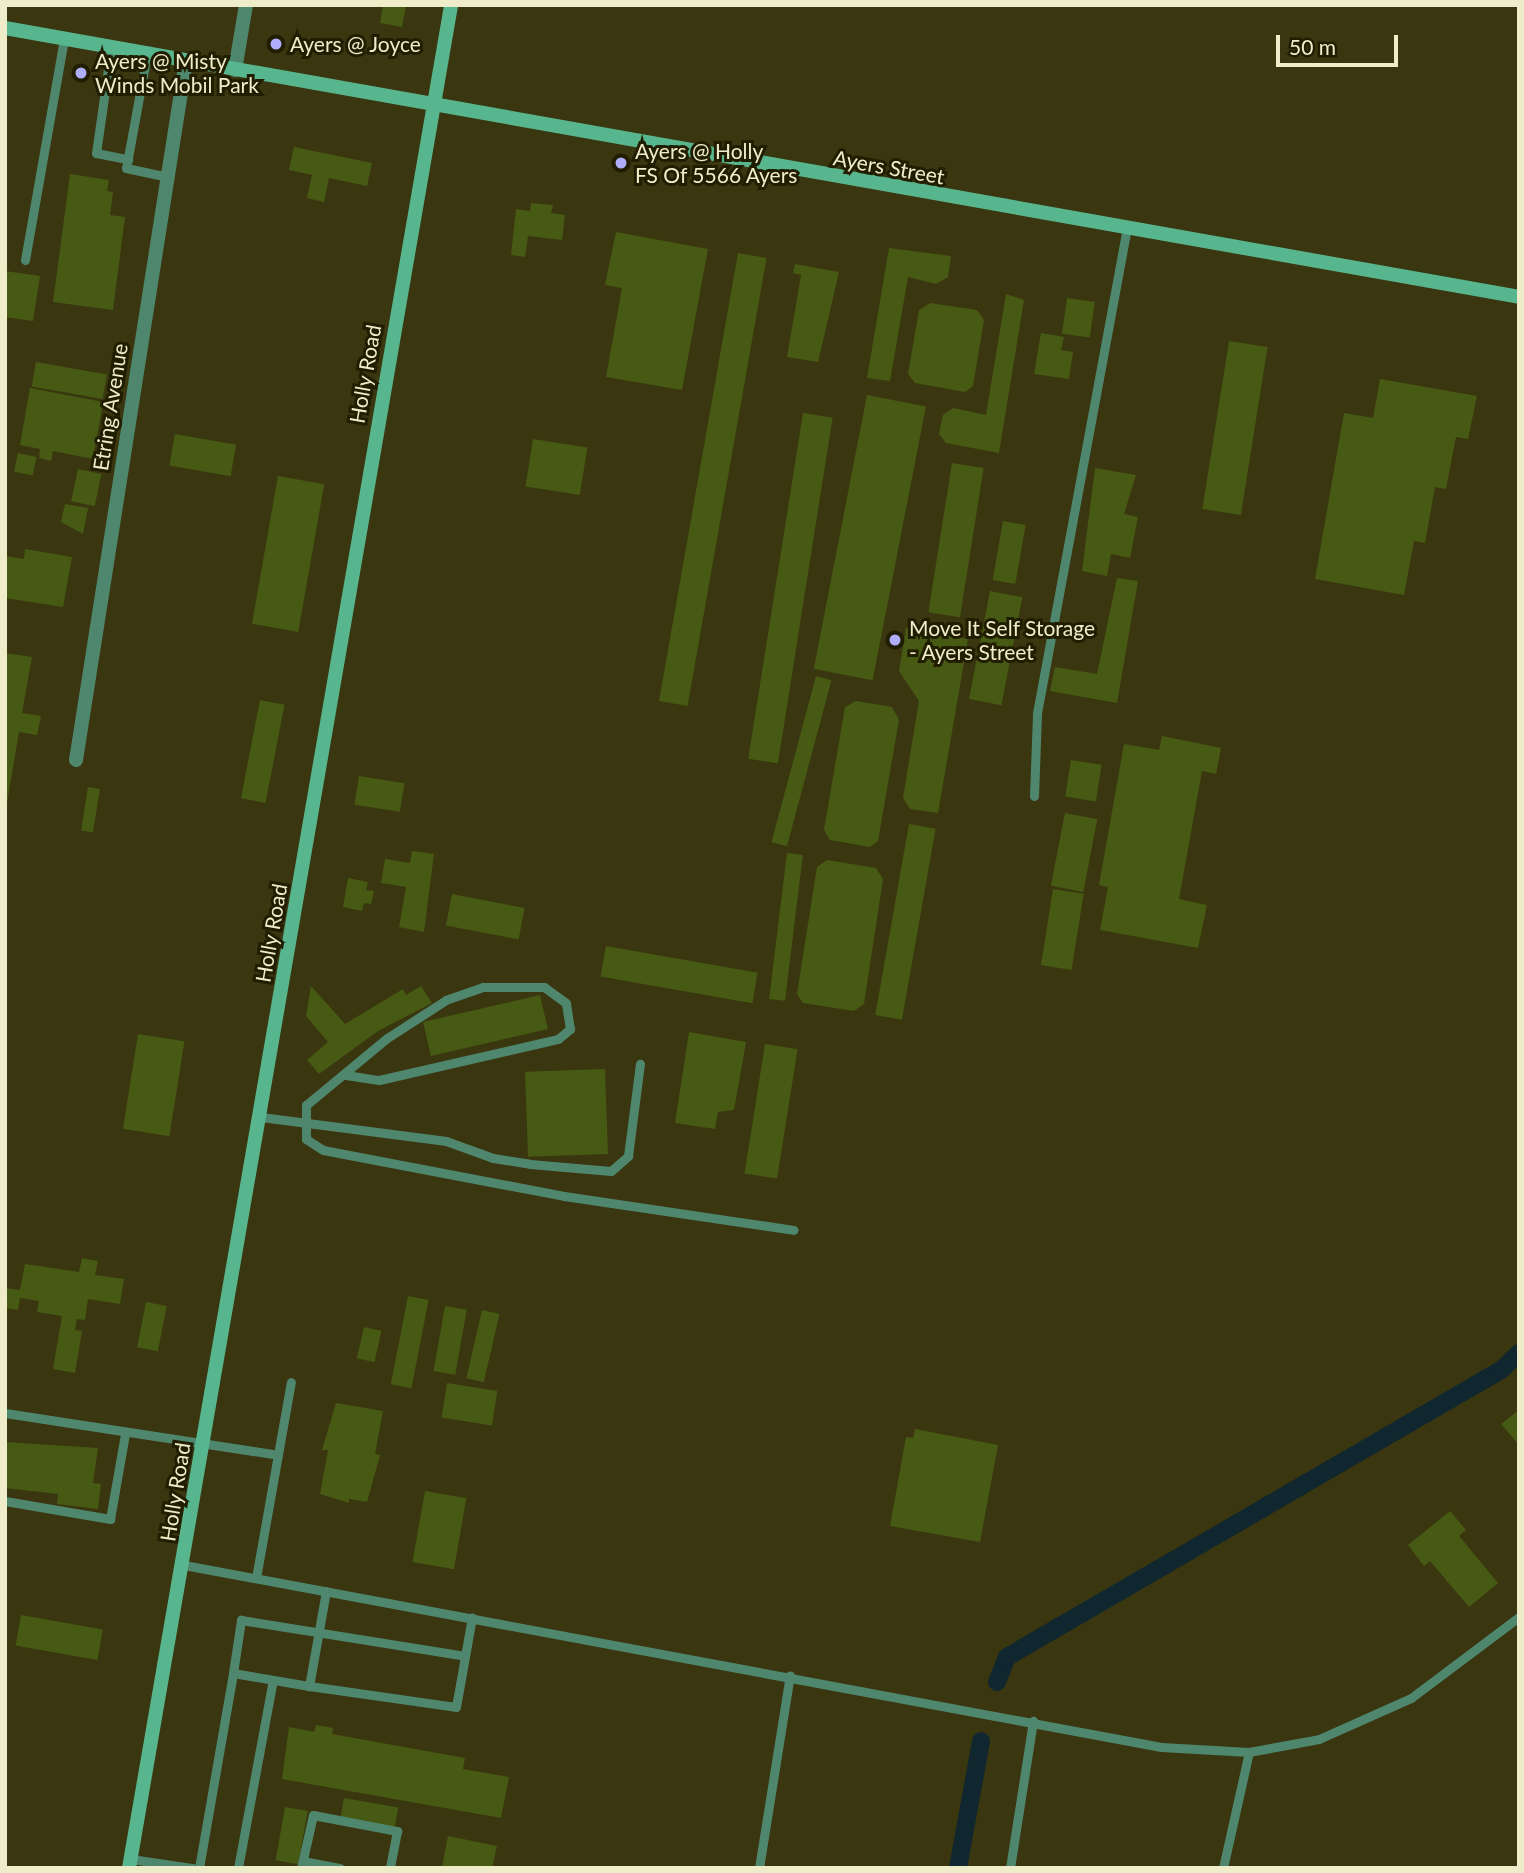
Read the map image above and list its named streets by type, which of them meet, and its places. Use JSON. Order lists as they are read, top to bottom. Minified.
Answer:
{"streets":{"main road":["Ayers Street","Holly Road"],"street":["Etring Avenue"]},"crossings":[["Ayers Street","Holly Road"],["Ayers Street","Etring Avenue"]],"places":["Ayers @ Joyce","Ayers @ Misty Winds Mobil Park","Ayers @ Holly FS Of 5566 Ayers","Move It Self Storage - Ayers Street"],"scale_bar":"50 m"}
